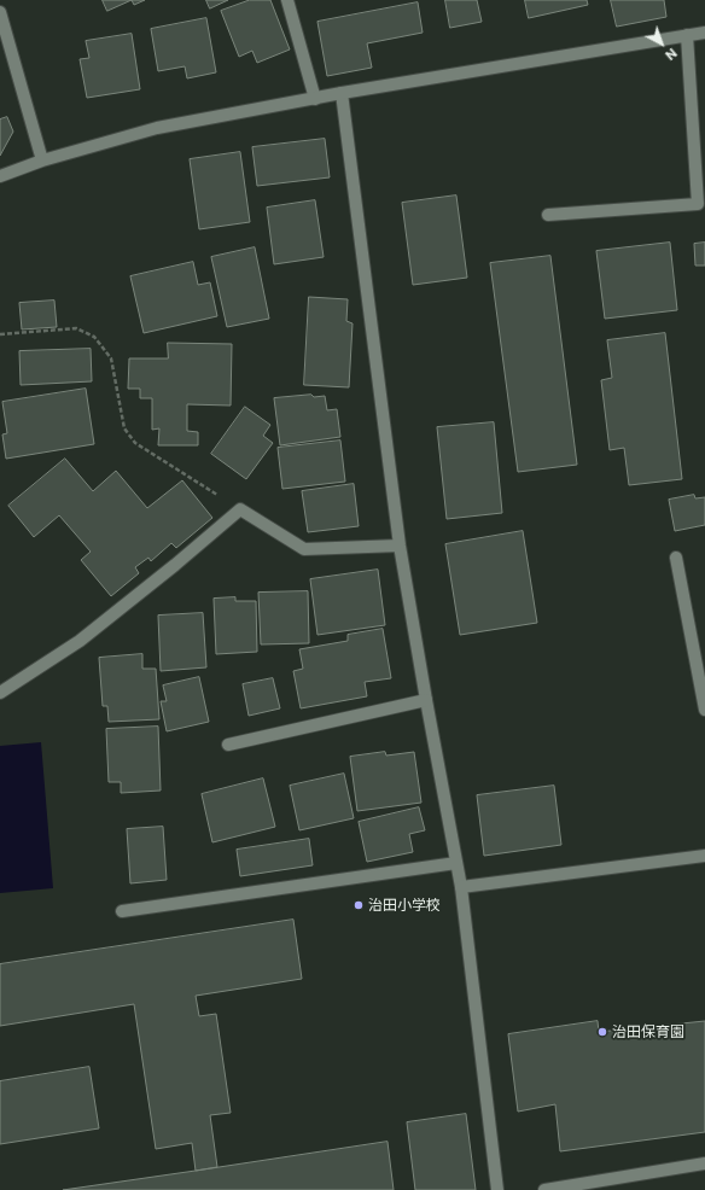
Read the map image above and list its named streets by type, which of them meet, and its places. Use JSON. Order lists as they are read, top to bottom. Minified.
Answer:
{"places":["治田小学校","治田保育園"],"north":"bottom right"}
